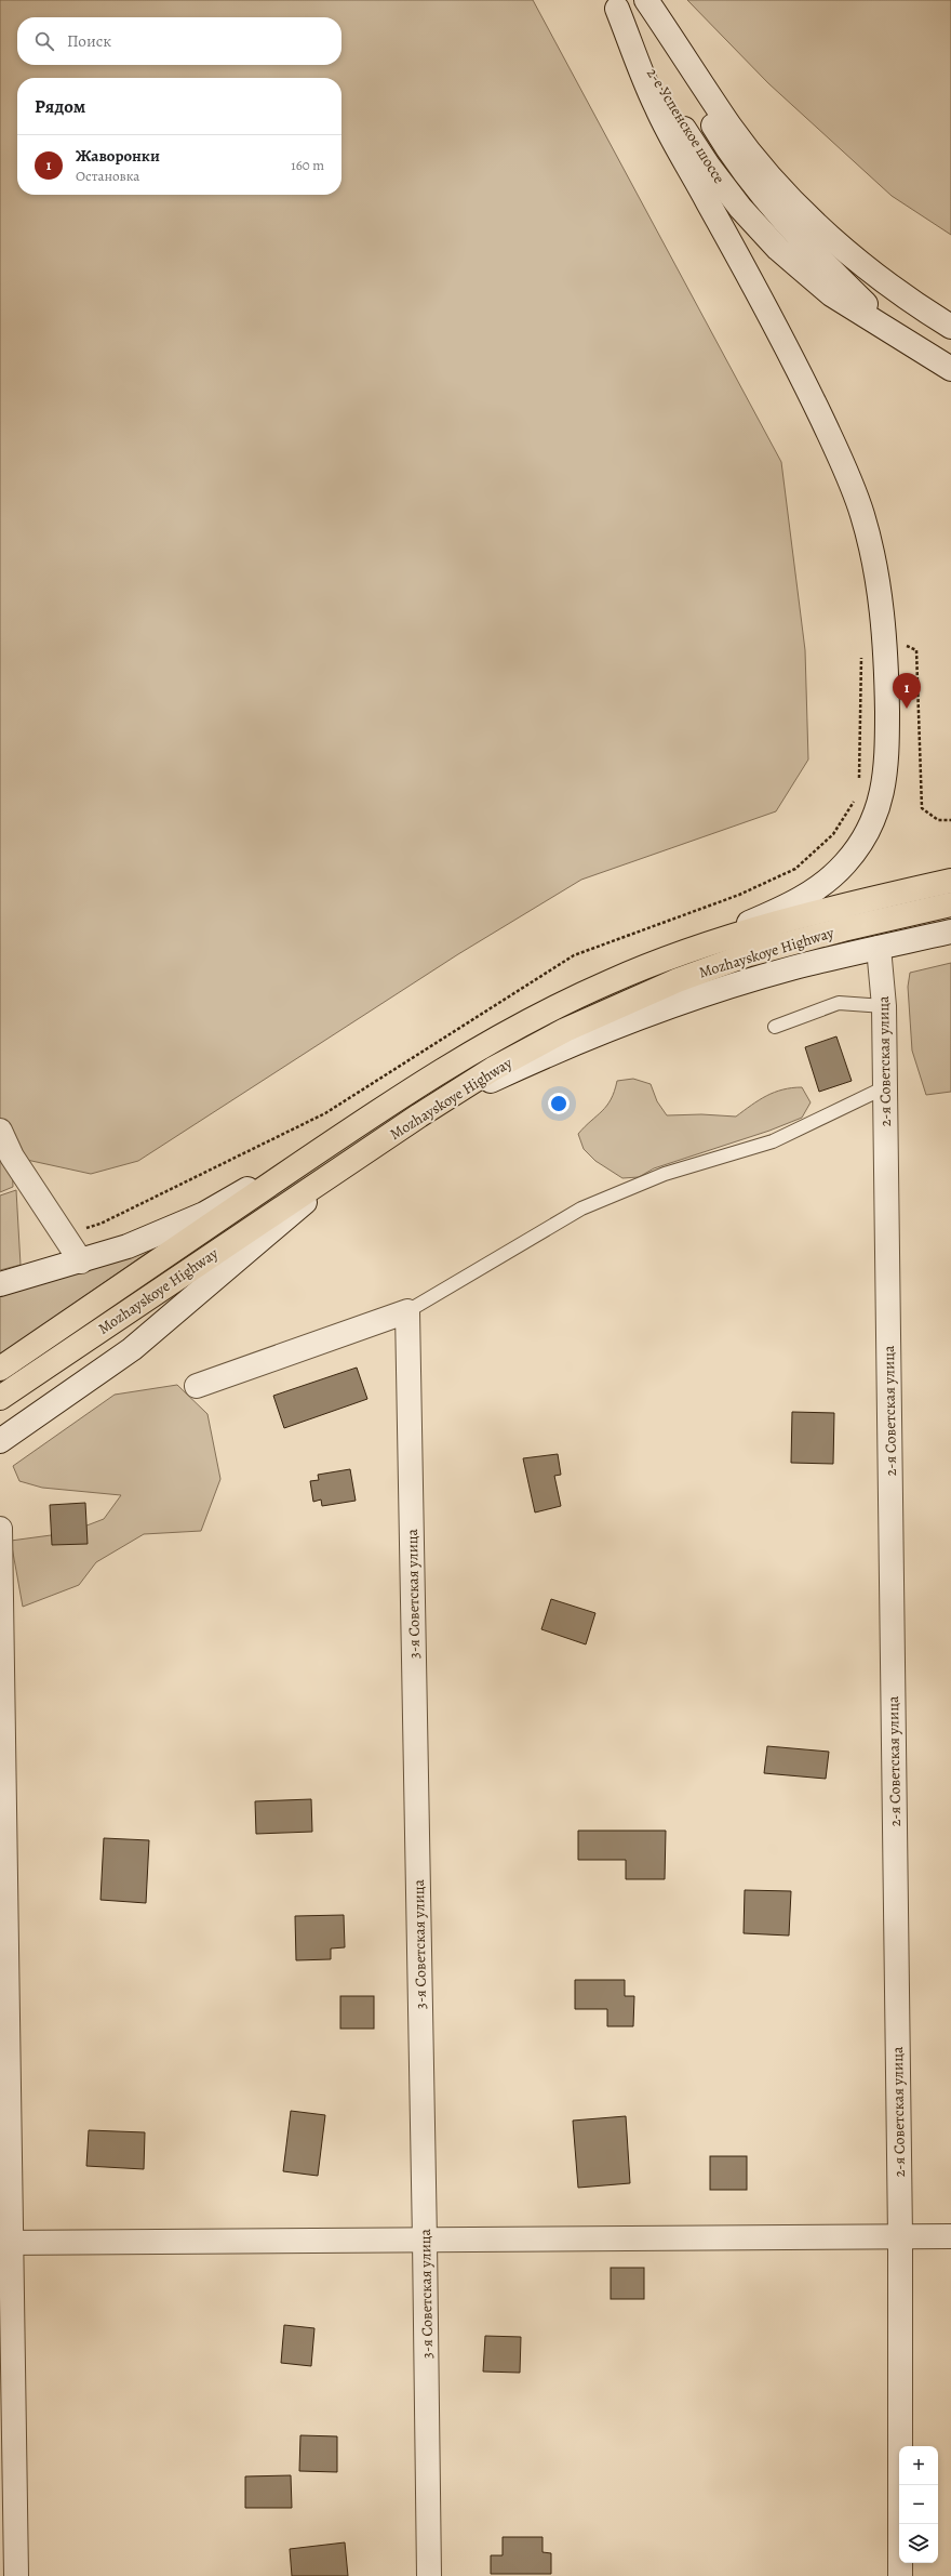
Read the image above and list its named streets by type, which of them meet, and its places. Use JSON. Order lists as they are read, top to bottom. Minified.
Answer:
{"streets":{"main road":["Mozhayskoye Highway"],"street":["2-е Успенское шоссе","2-я Советская улица","3-я Советская улица"]},"page":{"search":"Поиск","heading":"Рядом","list":[{"mark":"1","name":"Жаворонки","note":"Остановка","value":"160 m"}],"pins":"1","map_buttons":["+","−"]}}
